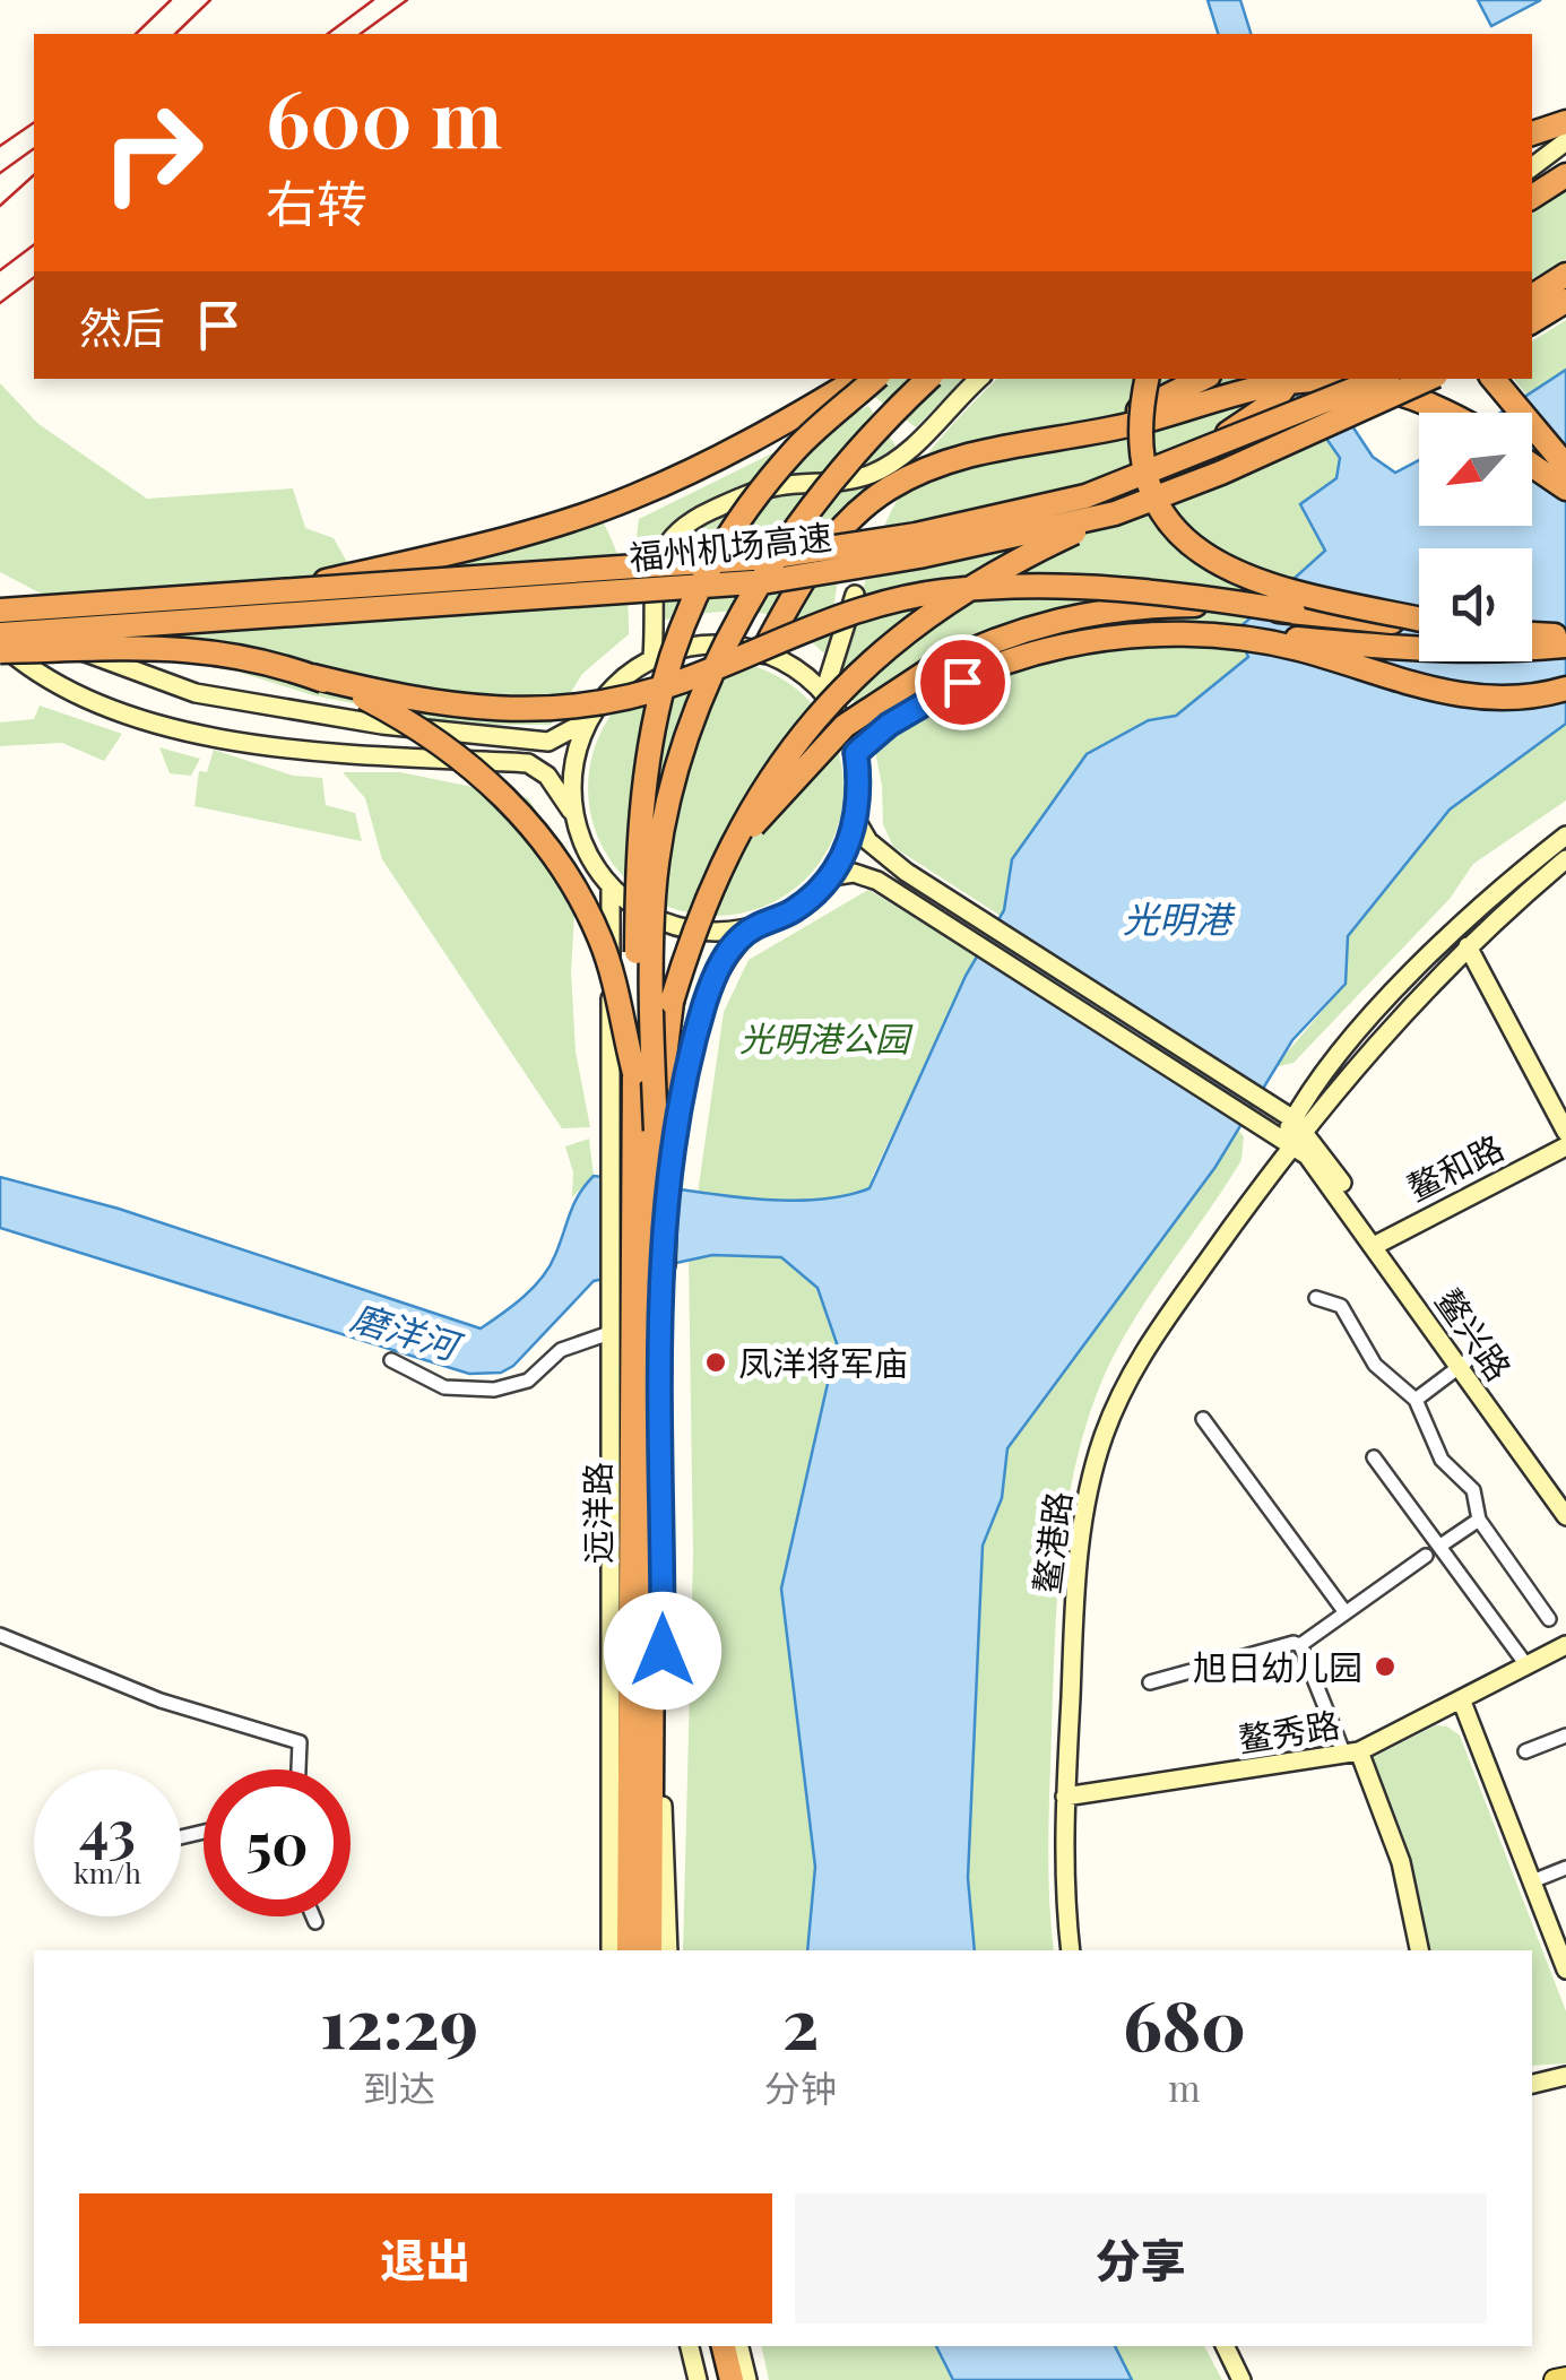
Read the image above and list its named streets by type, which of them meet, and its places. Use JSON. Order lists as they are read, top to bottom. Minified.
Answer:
{"streets":{"highway":["福州机场高速","远洋路"],"main road":["鳌和路","鳌兴路","鳌港路","鳌秀路"]},"crossings":[["鳌和路","鳌兴路"],["鳌港路","鳌秀路"]],"water":["光明港","磨洋河"],"parks":["光明港公园"],"places":["凤洋将军庙","旭日幼儿园"],"north":"bottom left","page":{"turn":["600 m","右转"],"then":"然后","speed":"43 km/h","limit":"50","eta":["12:29","到达","2","分钟","680","m"],"buttons":["退出","分享"]}}
